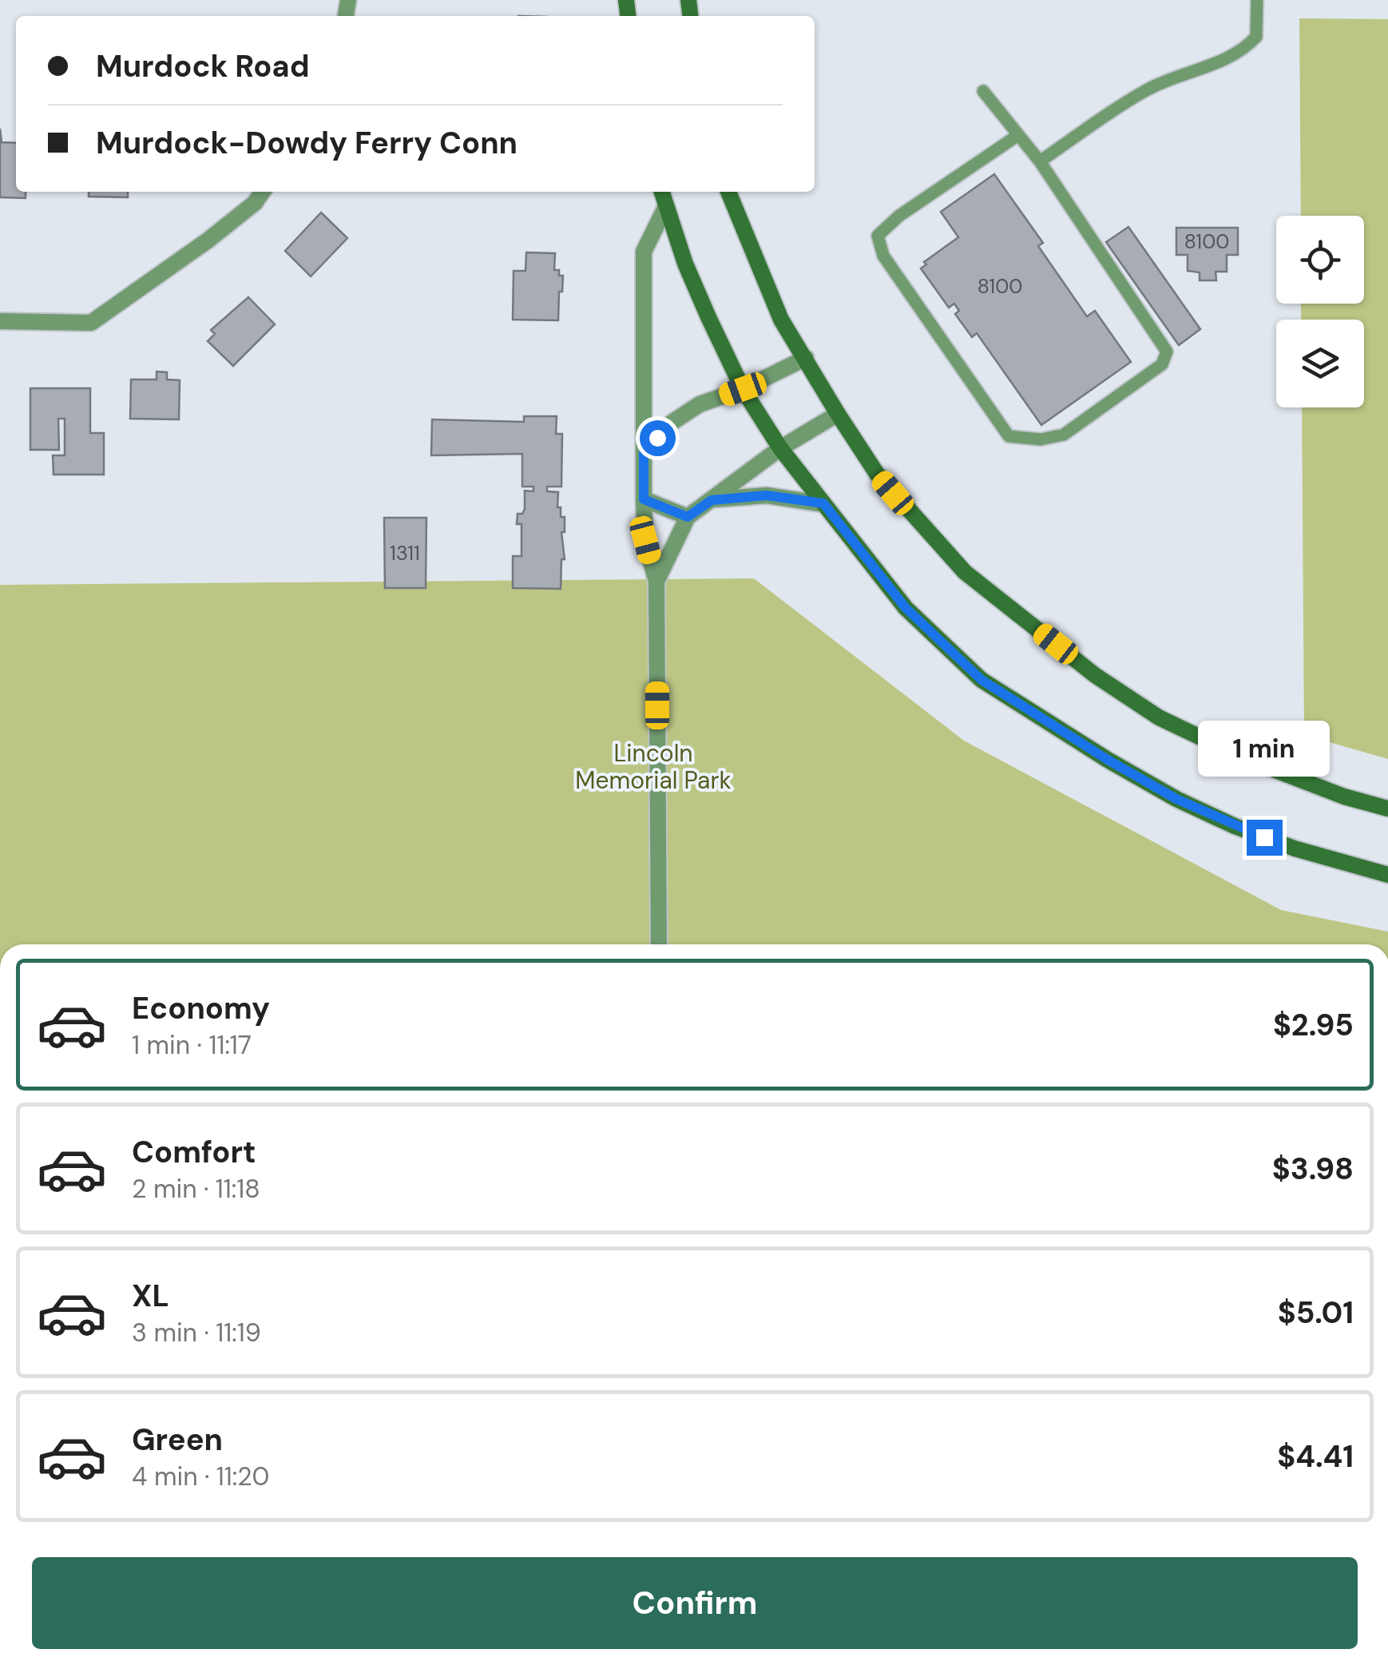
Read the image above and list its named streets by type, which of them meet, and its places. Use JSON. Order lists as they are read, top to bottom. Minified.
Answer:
{"parks":["Lincoln Memorial Park"],"house_numbers":["8100","8100","1311"],"page":{"banner":["Murdock Road","Murdock-Dowdy Ferry Conn"],"bubble":"1 min","list":[{"name":"Economy","note":"1 min · 11:17","value":"$2.95"},{"name":"Comfort","note":"2 min · 11:18","value":"$3.98"},{"name":"XL","note":"3 min · 11:19","value":"$5.01"},{"name":"Green","note":"4 min · 11:20","value":"$4.41"}],"buttons":"Confirm"}}
